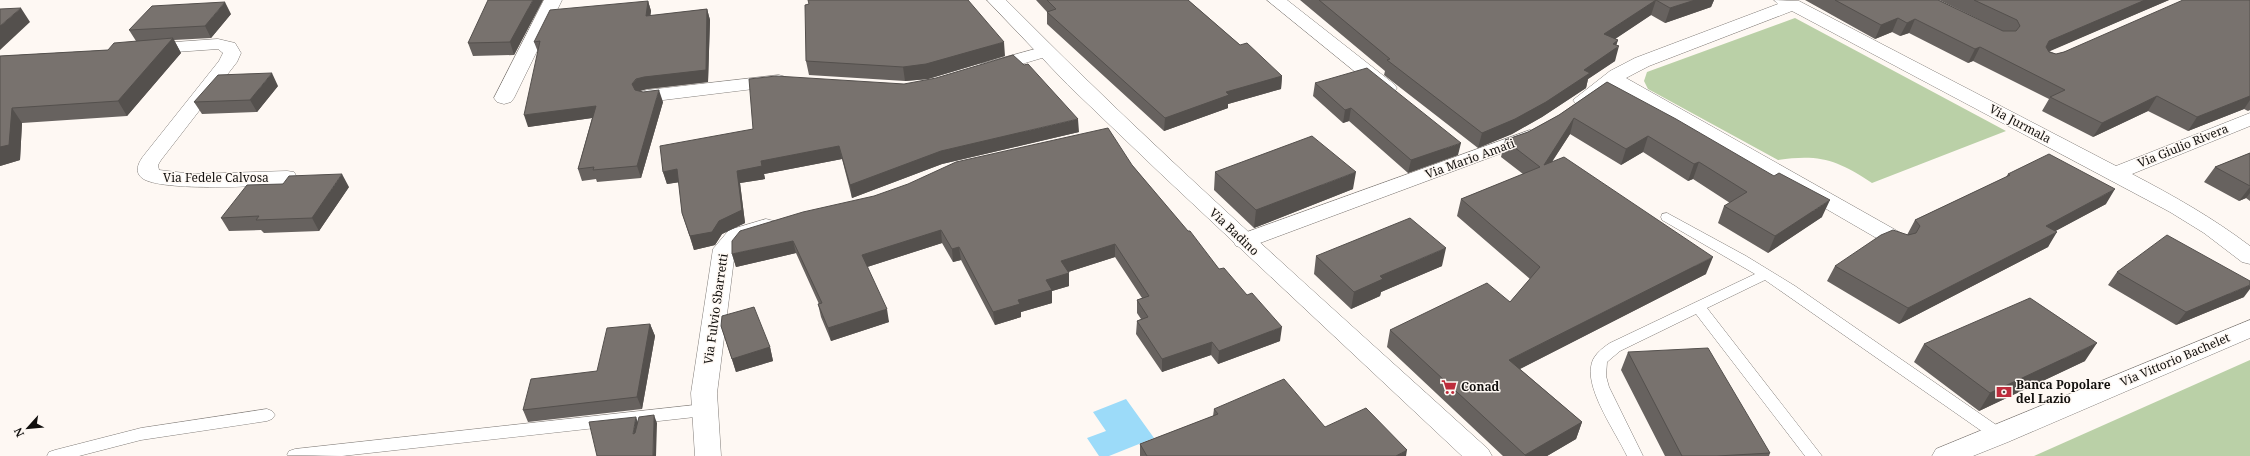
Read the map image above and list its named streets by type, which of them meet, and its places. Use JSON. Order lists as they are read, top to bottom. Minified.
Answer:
{"streets":{"street":["Via Jurmala","Via Giulio Rivera","Via Mario Amati","Via Fedele Calvosa","Via Badino","Via Fulvio Sbarretti","Via Vittorio Bachelet"]},"crossings":[["Via Jurmala","Via Giulio Rivera"],["Via Mario Amati","Via Badino"]],"places":{"supermarket":["Conad"],"bank":["Banca Popolare del Lazio"]},"north":"bottom left"}
